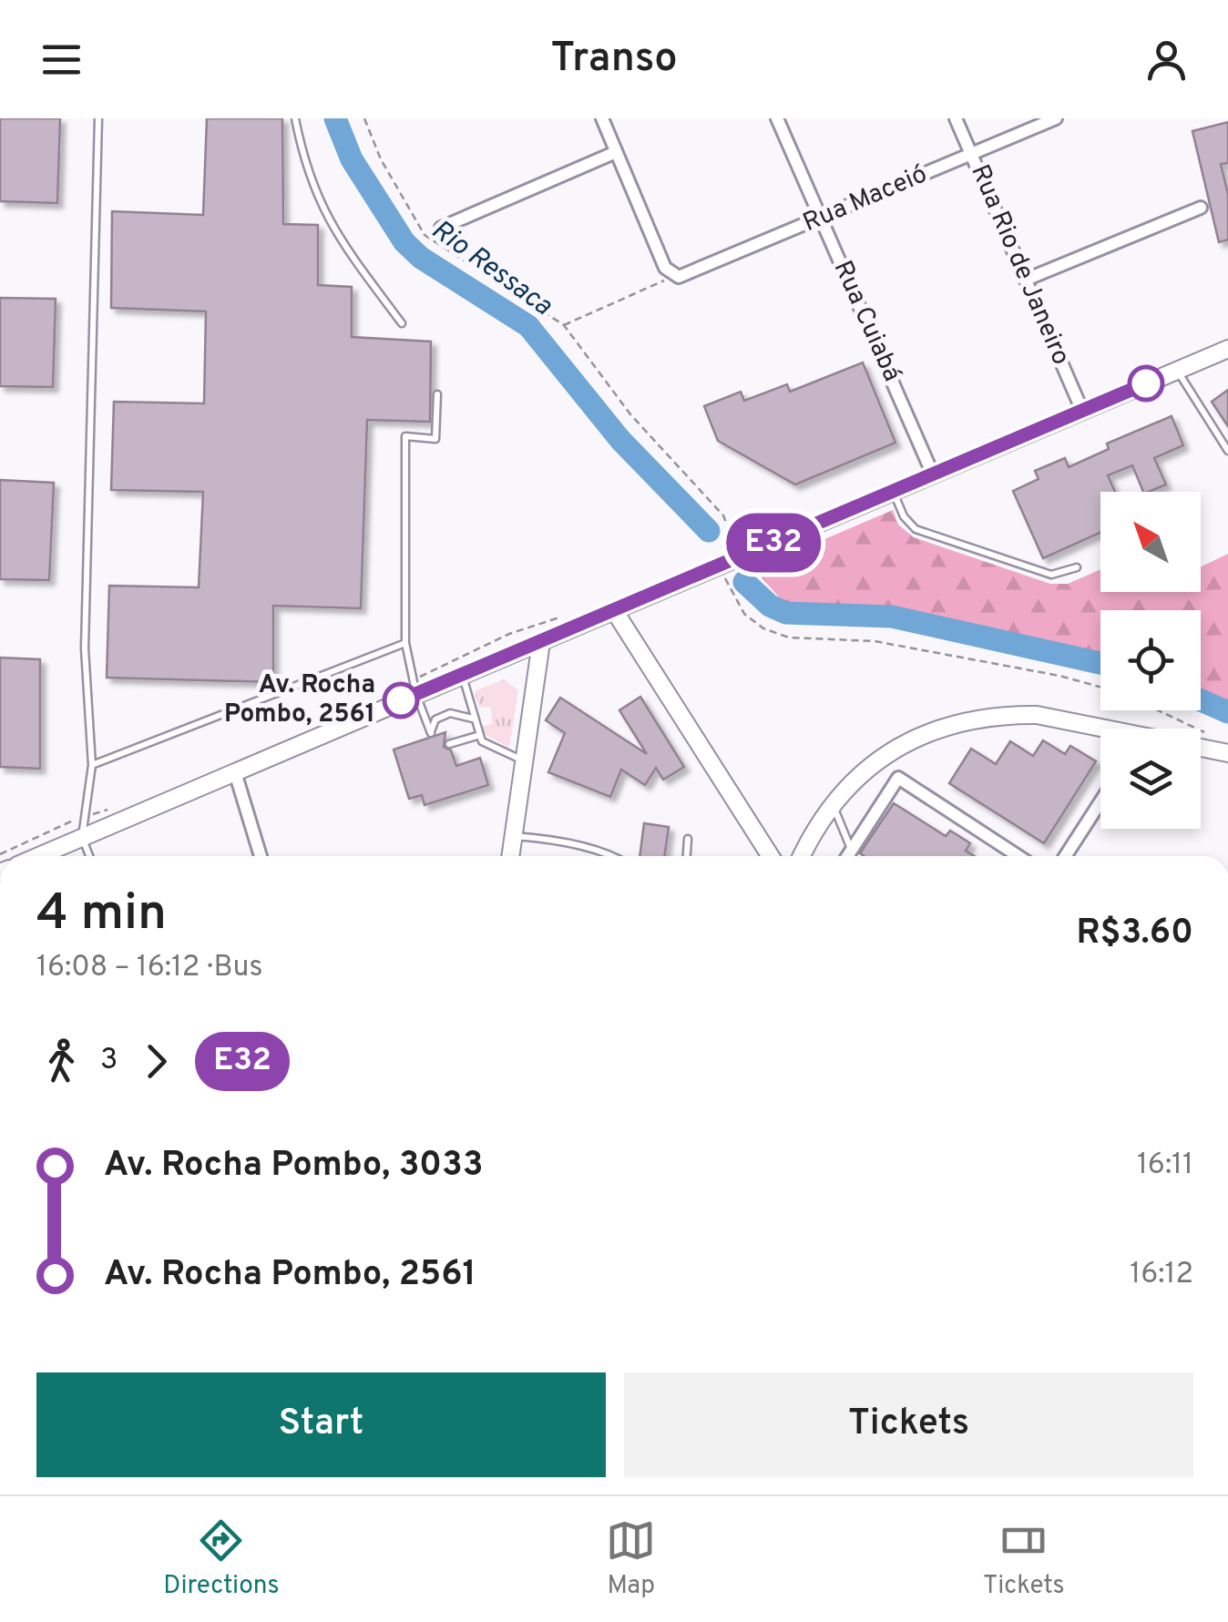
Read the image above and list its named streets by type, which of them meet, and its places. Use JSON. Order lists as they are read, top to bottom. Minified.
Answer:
{"streets":{"street":["Rua Maceió","Rua Rio de Janeiro","Rua Cuiabá"]},"crossings":[["Rua Maceió","Rua Rio de Janeiro"],["Rua Maceió","Rua Cuiabá"]],"water":["Rio Ressaca"],"places":["Av. Rocha Pombo, 2561"],"lines":["bus line E32"],"north":"top left","page":{"header":"Transo","on_map":"E32","heading":["4 min","16:08 – 16:12 · Bus","R$3.60"],"legs":["3","E32"],"list":[{"name":"Av. Rocha Pombo, 3033","value":"16:11"},{"name":"Av. Rocha Pombo, 2561","value":"16:12"}],"buttons":["Start","Tickets"],"tabs":["Directions","Map","Tickets"]}}
